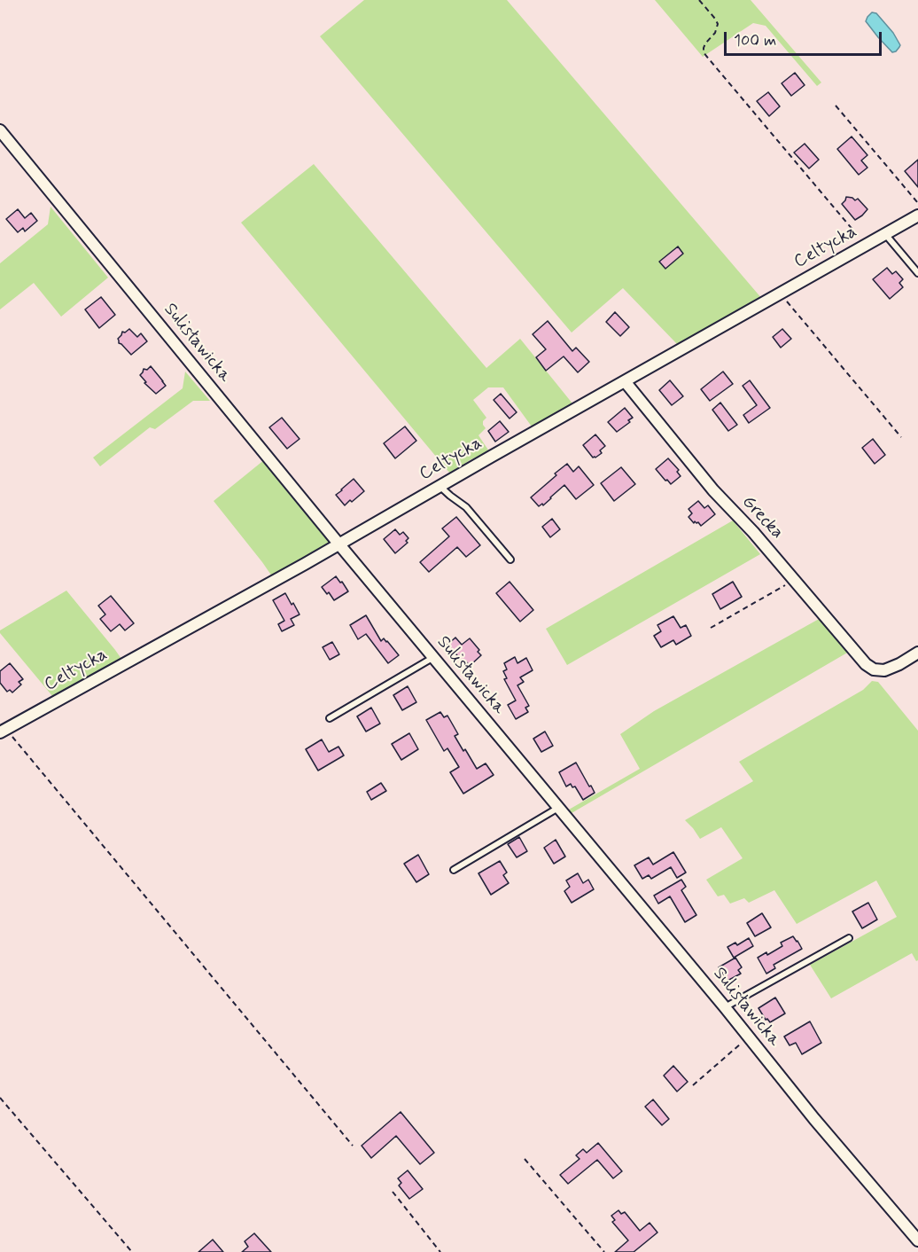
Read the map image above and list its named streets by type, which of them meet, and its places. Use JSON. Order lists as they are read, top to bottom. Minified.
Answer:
{"streets":{"street":["Celtycka","Sulisławicka","Grecka"]},"crossings":[["Celtycka","Sulisławicka"],["Celtycka","Grecka"]],"scale_bar":"100 m"}
